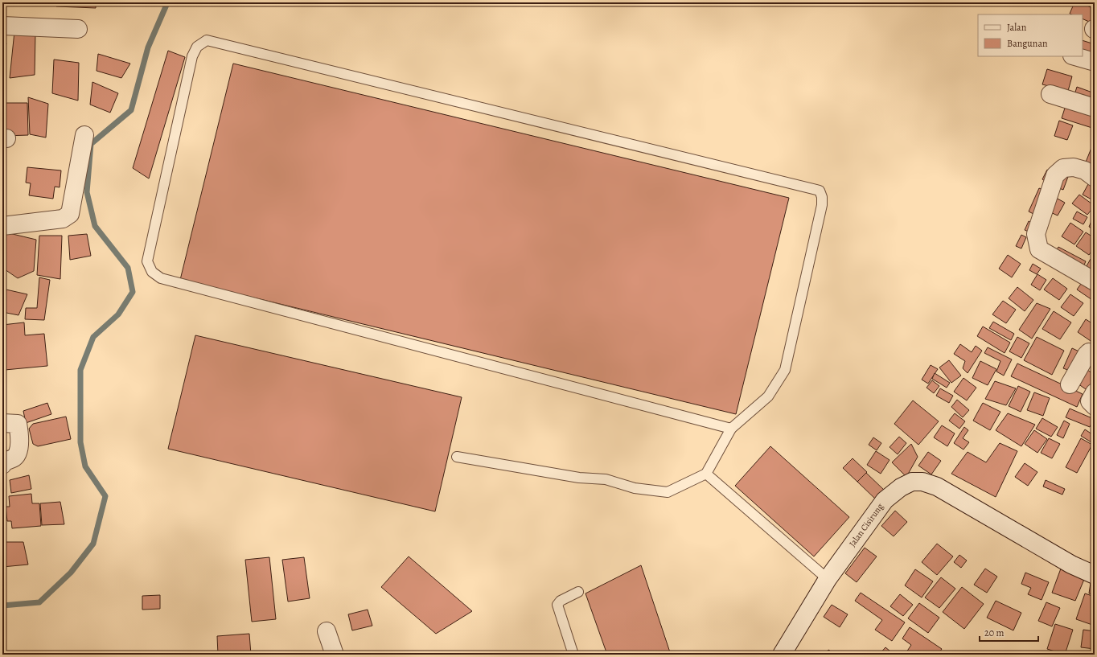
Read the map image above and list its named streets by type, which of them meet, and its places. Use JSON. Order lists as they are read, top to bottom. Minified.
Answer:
{"streets":{"street":["Jalan Cisirung"]},"legend":["Jalan","Bangunan"],"scale_bar":"20 m"}
